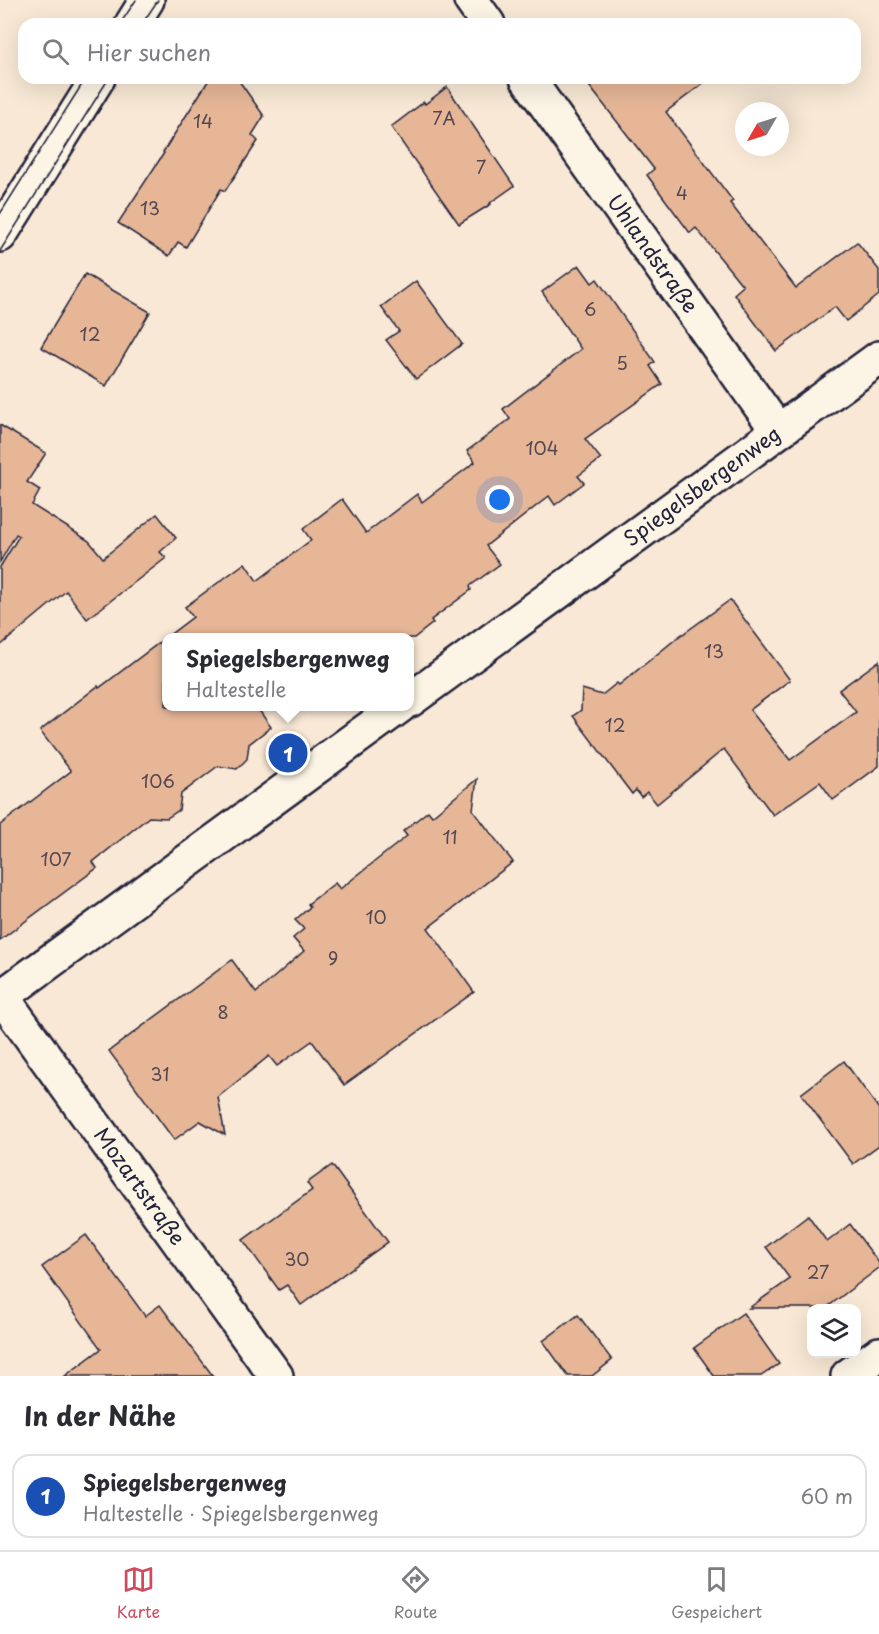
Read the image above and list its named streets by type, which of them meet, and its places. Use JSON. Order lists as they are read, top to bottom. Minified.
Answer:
{"streets":{"street":["Uhlandstraße","Spiegelsbergenweg","Mozartstraße"]},"crossings":[["Uhlandstraße","Spiegelsbergenweg"]],"house_numbers":["7A","14","7","4","13","6","12","5","104","13","12","106","11","107","10","9","8","31","30","27"],"north":"bottom left","page":{"search":"Hier suchen","popup":["Spiegelsbergenweg","Haltestelle"],"pins":"1","heading":"In der Nähe","list":[{"mark":"1","name":"Spiegelsbergenweg","note":"Haltestelle · Spiegelsbergenweg","value":"60 m"}],"nav":["Karte","Route","Gespeichert"]}}
